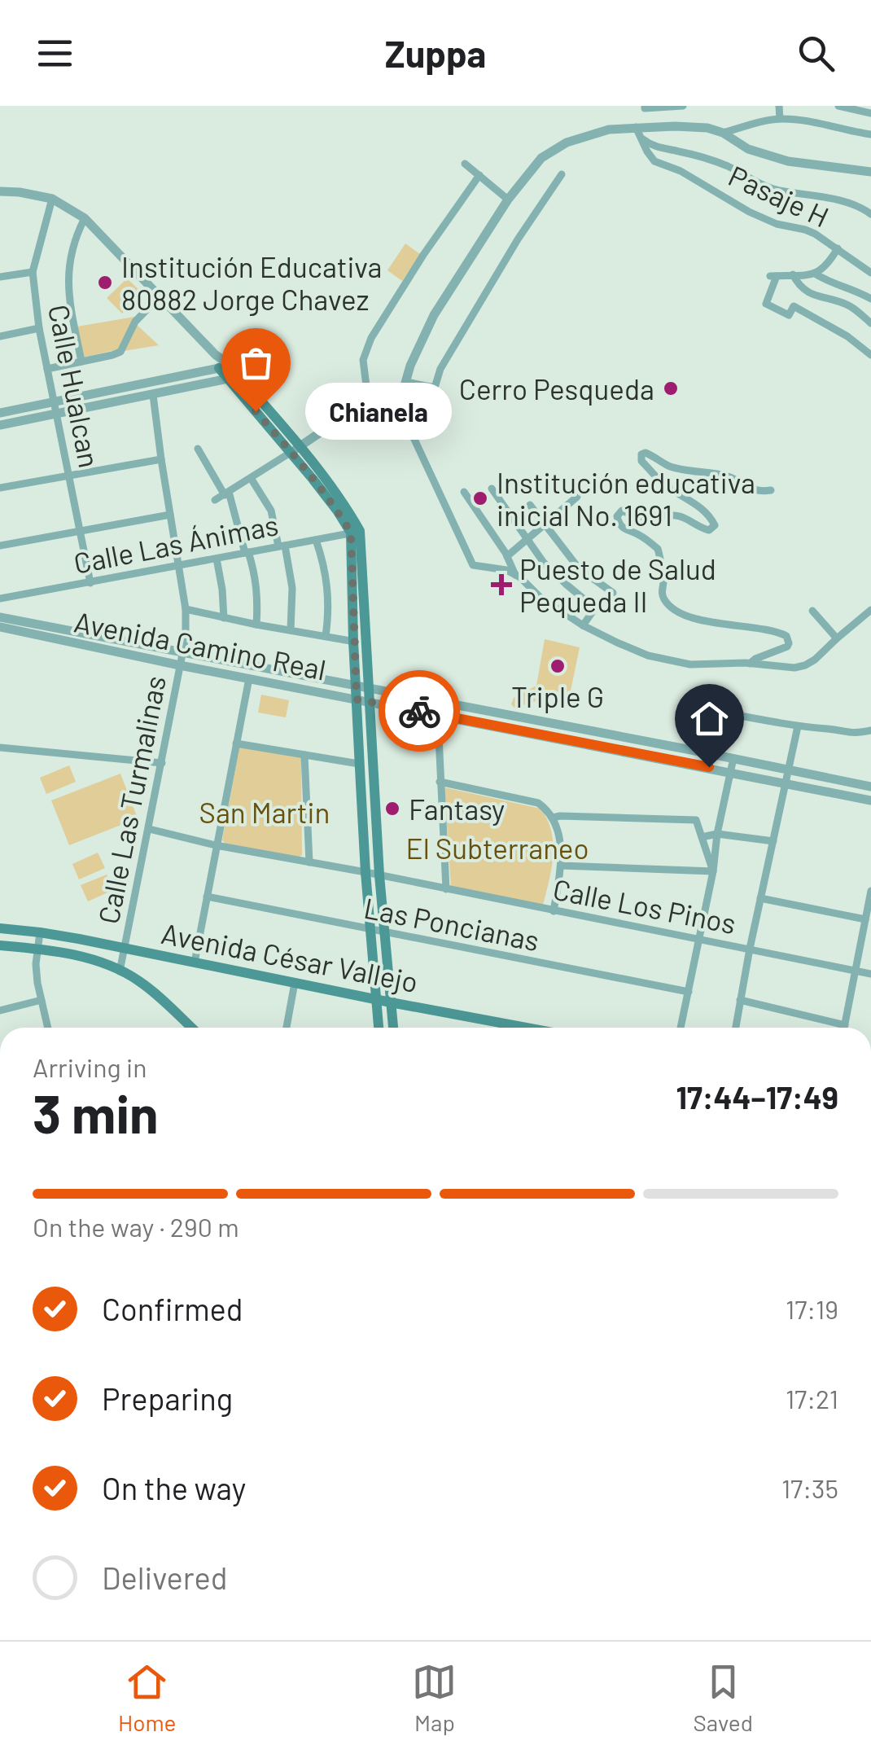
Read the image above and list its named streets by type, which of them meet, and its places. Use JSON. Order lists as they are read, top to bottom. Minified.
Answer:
{"streets":{"main road":["Avenida César Vallejo"],"street":["Pasaje H","Calle Hualcan","Calle Las Ánimas","Avenida Camino Real","Calle Las Turmalinas","Calle Los Pinos","Las Poncianas"]},"crossings":[["Calle Hualcan","Calle Las Ánimas"],["Calle Las Ánimas","Calle Las Turmalinas"],["Avenida Camino Real","Calle Las Turmalinas"],["Calle Las Turmalinas","Calle Los Pinos"],["Calle Las Turmalinas","Avenida César Vallejo"]],"parks":["San Martin","El Subterraneo"],"places":{"other":["Institución Educativa 80882 Jorge Chavez","Cerro Pesqueda","Chianela","Institución educativa inicial No. 1691","Triple G","Fantasy"],"health":["Puesto de Salud Pequeda II"]},"page":{"header":"Zuppa","bubble":"Chianela","heading":["3 min","Arriving in","17:44–17:49"],"bar":"On the way · 290 m","list":[["Confirmed","17:19"],["Preparing","17:21"],["On the way","17:35"],"Delivered"],"tabs":["Home","Map","Saved"]}}
